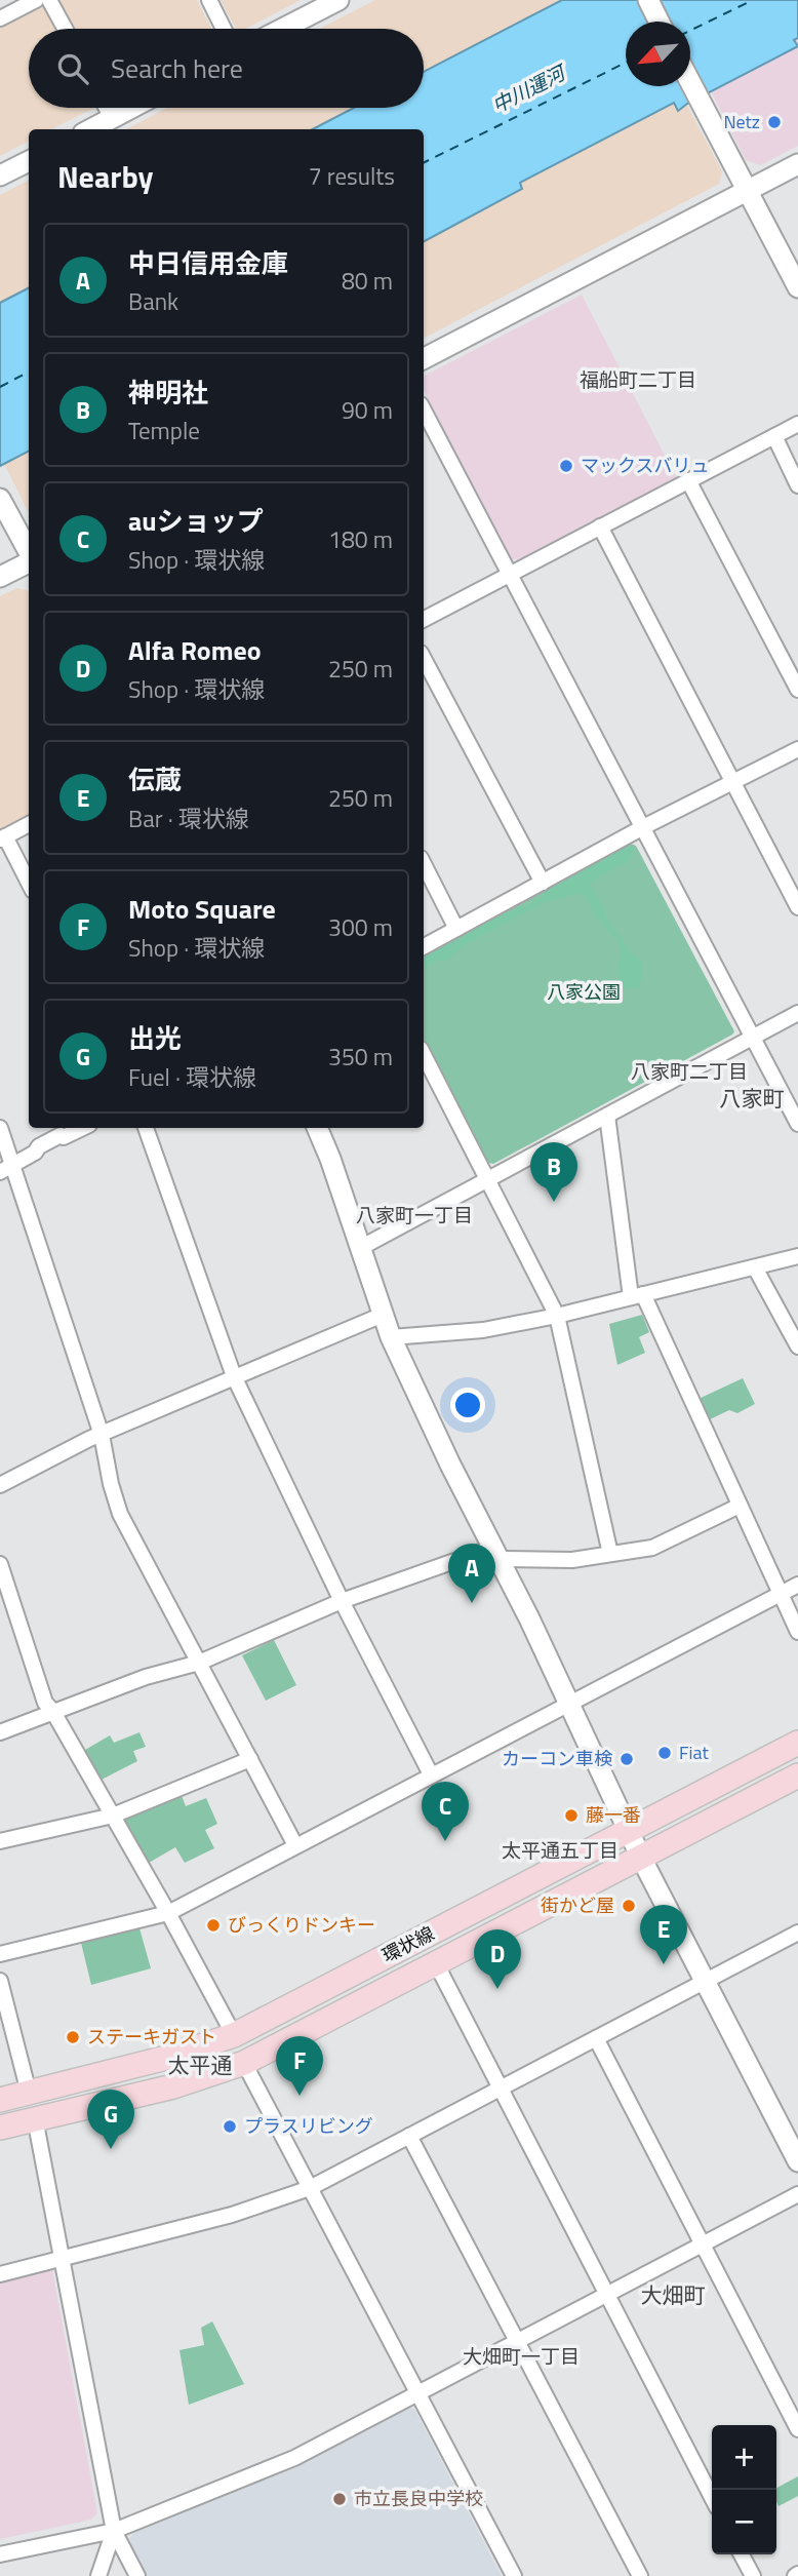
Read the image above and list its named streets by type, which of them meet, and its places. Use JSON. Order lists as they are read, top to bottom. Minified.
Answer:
{"streets":{"main road":["環状線"]},"districts":["福船町二丁目","八家町二丁目","八家町","八家町一丁目","太平通五丁目","太平通","大畑町","大畑町一丁目"],"water":["中川運河"],"parks":["八家公園"],"places":["Netz","マックスバリュ","Fiat","カーコン車検","藤一番","街かど屋","びっくりドンキー","ステーキガスト","プラスリビング","市立長良中学校"],"north":"bottom left","page":{"search":"Search here","heading":["Nearby","7 results"],"list":[{"mark":"A","name":"中日信用金庫","note":"Bank","value":"80 m"},{"mark":"B","name":"神明社","note":"Temple","value":"90 m"},{"mark":"C","name":"auショップ","note":"Shop · 環状線","value":"180 m"},{"mark":"D","name":"Alfa Romeo","note":"Shop · 環状線","value":"250 m"},{"mark":"E","name":"伝蔵","note":"Bar · 環状線","value":"250 m"},{"mark":"F","name":"Moto Square","note":"Shop · 環状線","value":"300 m"},{"mark":"G","name":"出光","note":"Fuel · 環状線","value":"350 m"}],"pins":["B","A","C","E","D","F","G"],"map_buttons":["+","−"]}}
